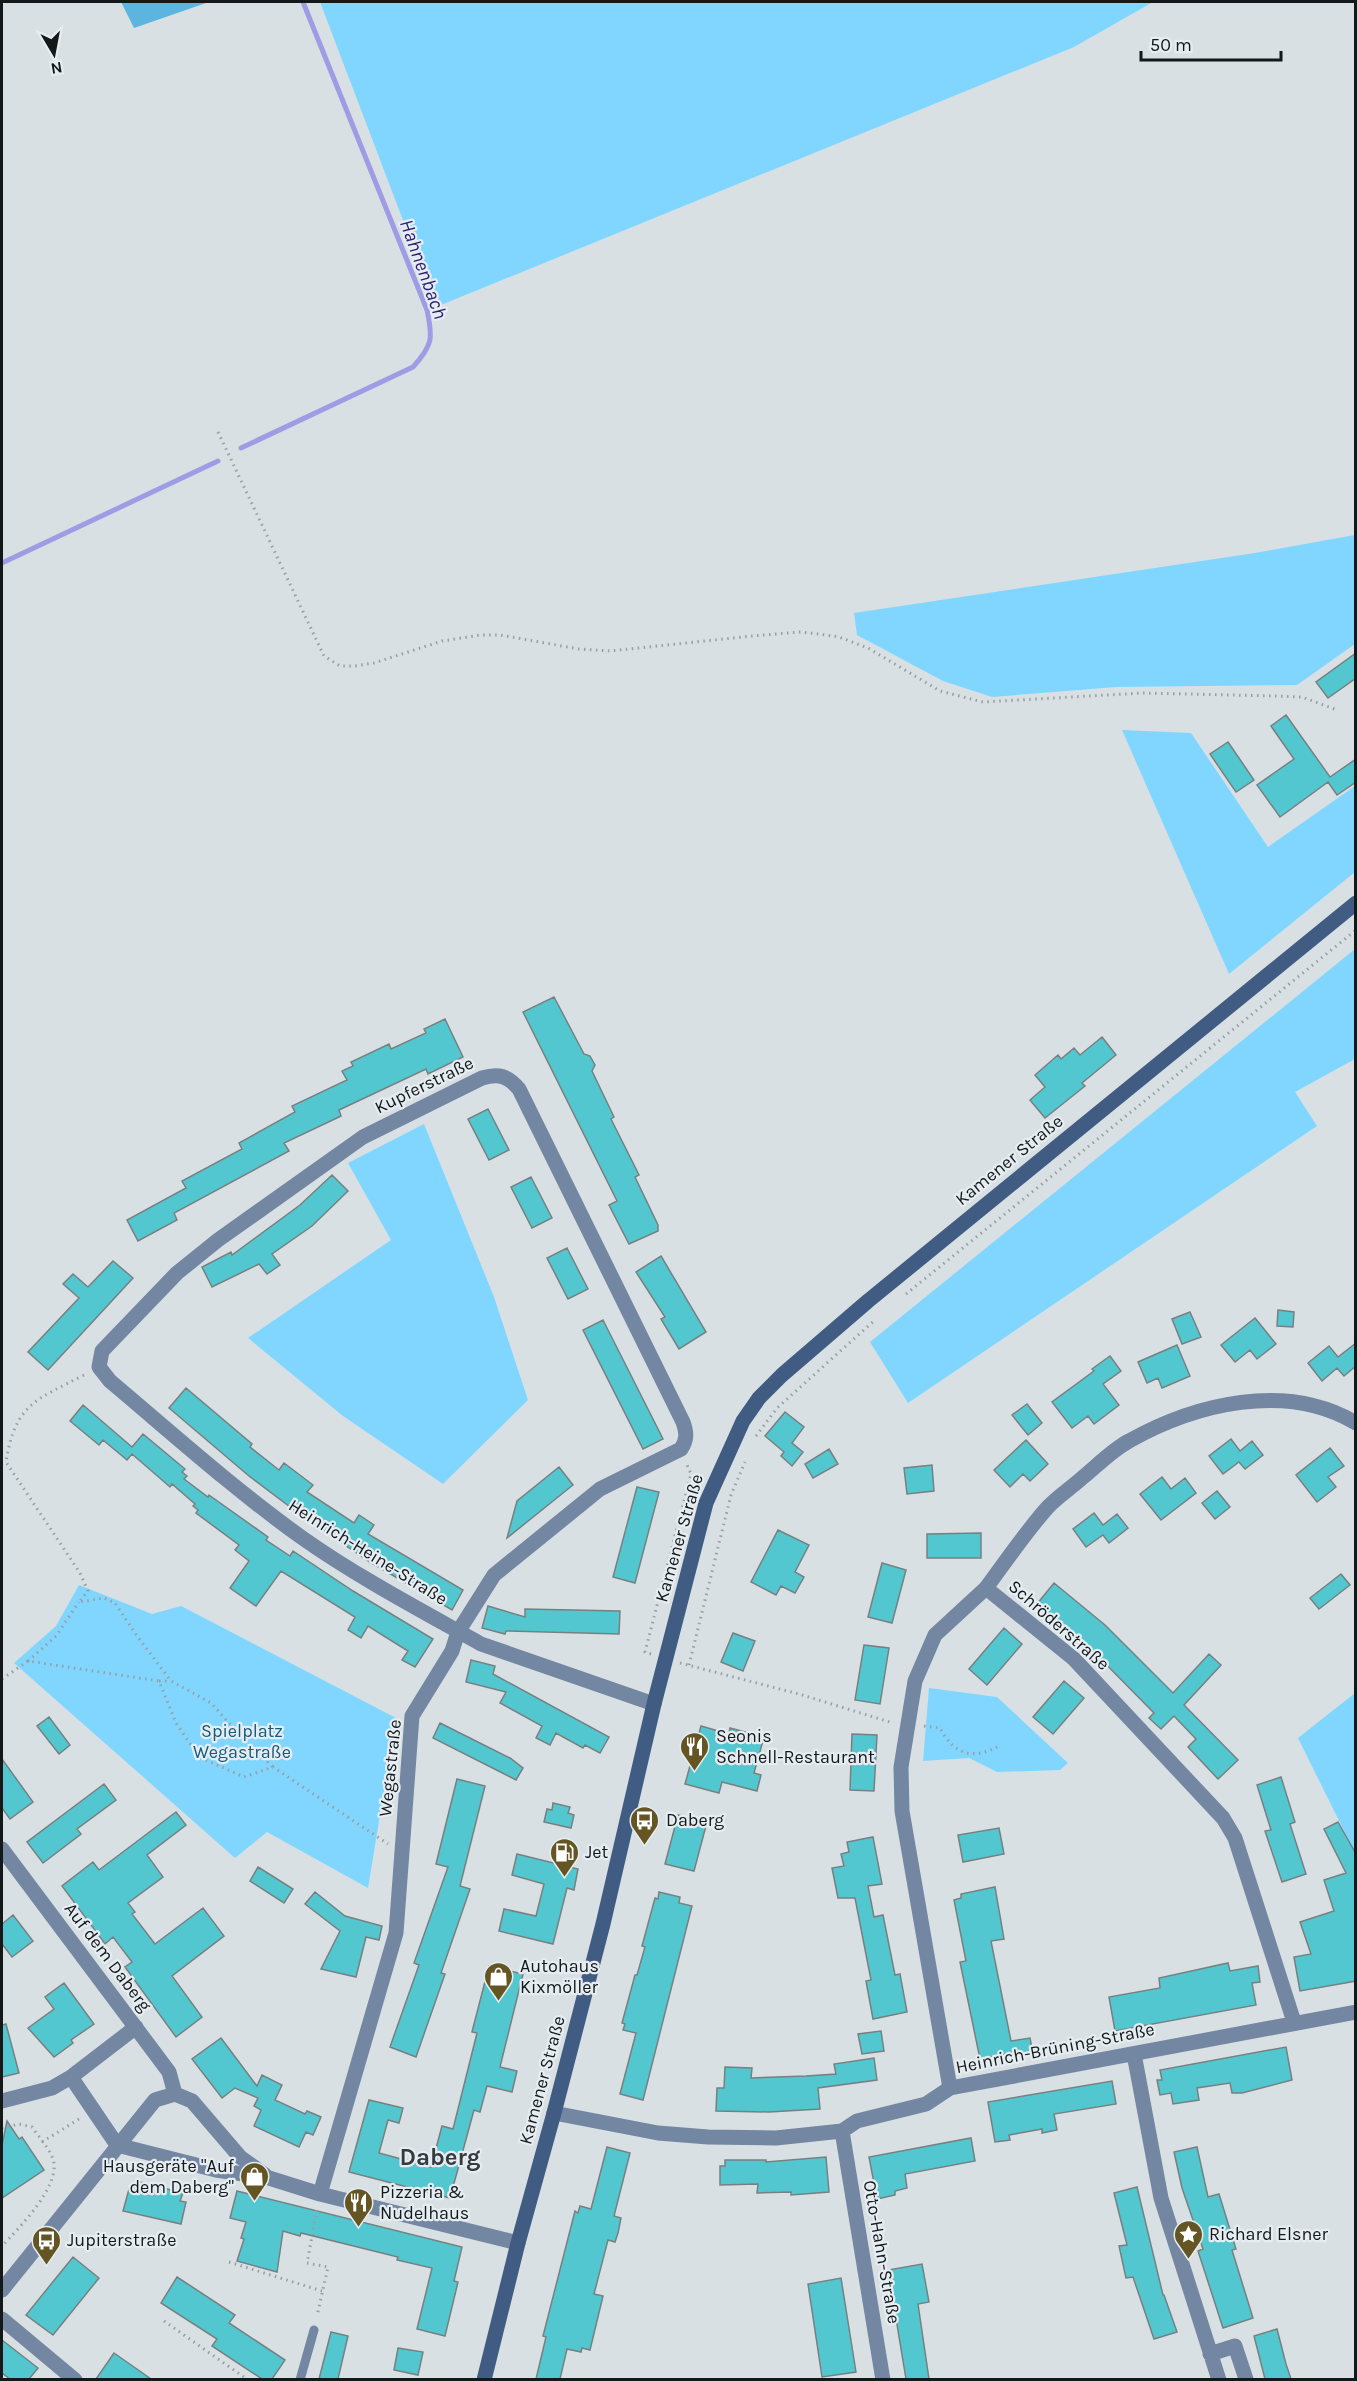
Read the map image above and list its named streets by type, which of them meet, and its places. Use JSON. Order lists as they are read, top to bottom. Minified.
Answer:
{"streets":{"main road":["Kamener Straße"],"street":["Kupferstraße","Heinrich-Heine-Straße","Schröderstraße","Wegastraße","Auf dem Daberg","Heinrich-Brüning-Straße","Otto-Hahn-Straße"]},"crossings":[["Kupferstraße","Heinrich-Heine-Straße"],["Kupferstraße","Wegastraße"],["Kamener Straße","Heinrich-Heine-Straße"],["Kamener Straße","Heinrich-Brüning-Straße"],["Heinrich-Heine-Straße","Wegastraße"],["Schröderstraße","Heinrich-Brüning-Straße"],["Heinrich-Brüning-Straße","Otto-Hahn-Straße"]],"districts":["Daberg"],"water":["Hahnenbach"],"parks":["Spielplatz Wegastraße"],"places":{"restaurant":["Seonis Schnell-Restaurant","Pizzeria & Nudelhaus"],"bus stop":["Daberg","Jupiterstraße"],"fuel station":["Jet"],"shop":["Autohaus Kixmöller","Hausgeräte \"Auf dem Daberg\""],"place":["Richard Elsner"]},"scale_bar":"50 m","north":"bottom"}
